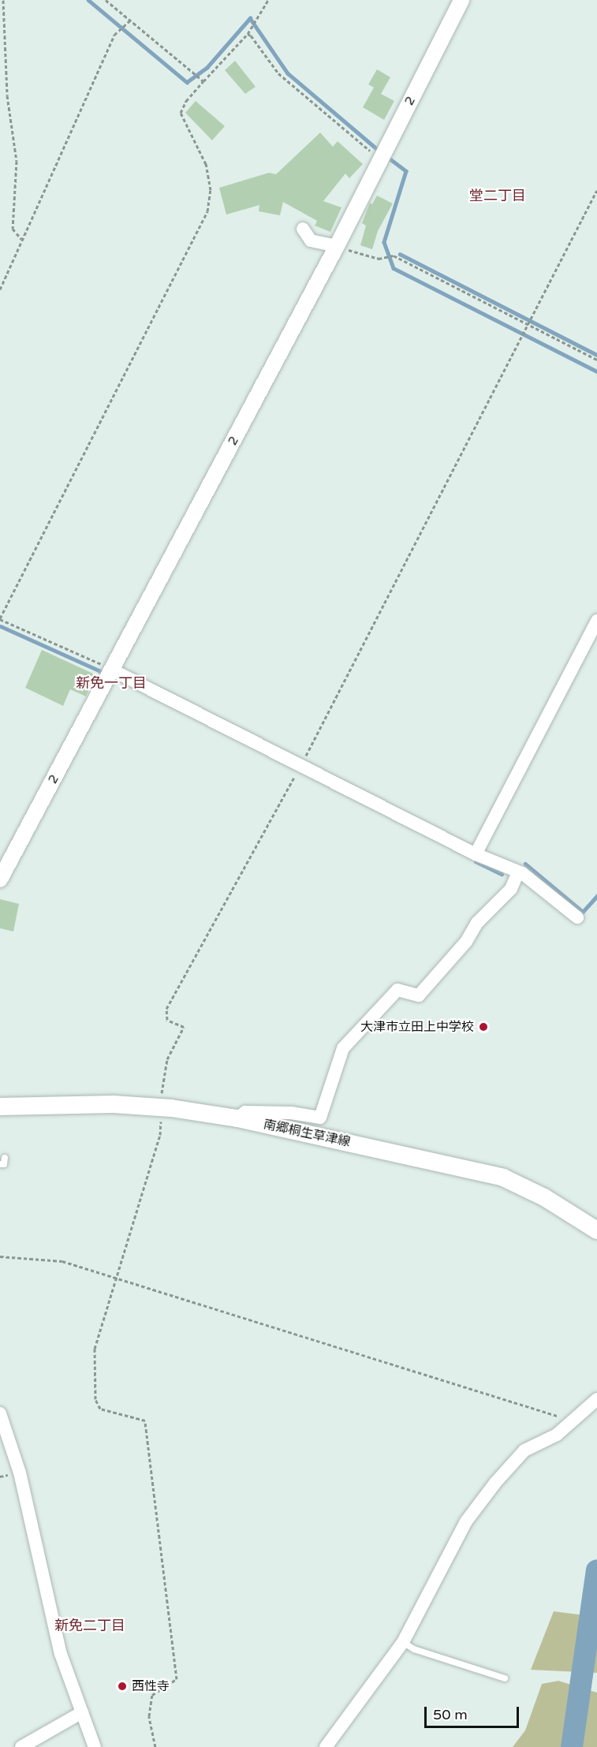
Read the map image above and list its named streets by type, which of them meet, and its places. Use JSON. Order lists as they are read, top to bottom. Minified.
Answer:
{"streets":{"main road":["南郷桐生草津線"],"street":["2"]},"districts":["堂二丁目","新免一丁目","新免二丁目"],"places":["大津市立田上中学校","西性寺"],"scale_bar":"50 m"}
